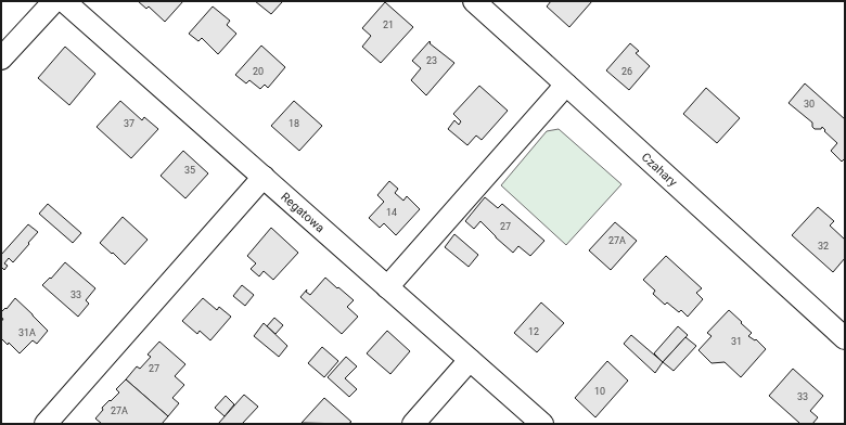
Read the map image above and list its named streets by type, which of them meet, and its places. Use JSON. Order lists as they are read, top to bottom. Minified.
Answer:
{"streets":{"street":["Czahary","Regatowa"]},"house_numbers":["21","23","20","26","30","37","18","35","14","27","27A","32","33","12","31A","31","27","10","33","27A"]}
